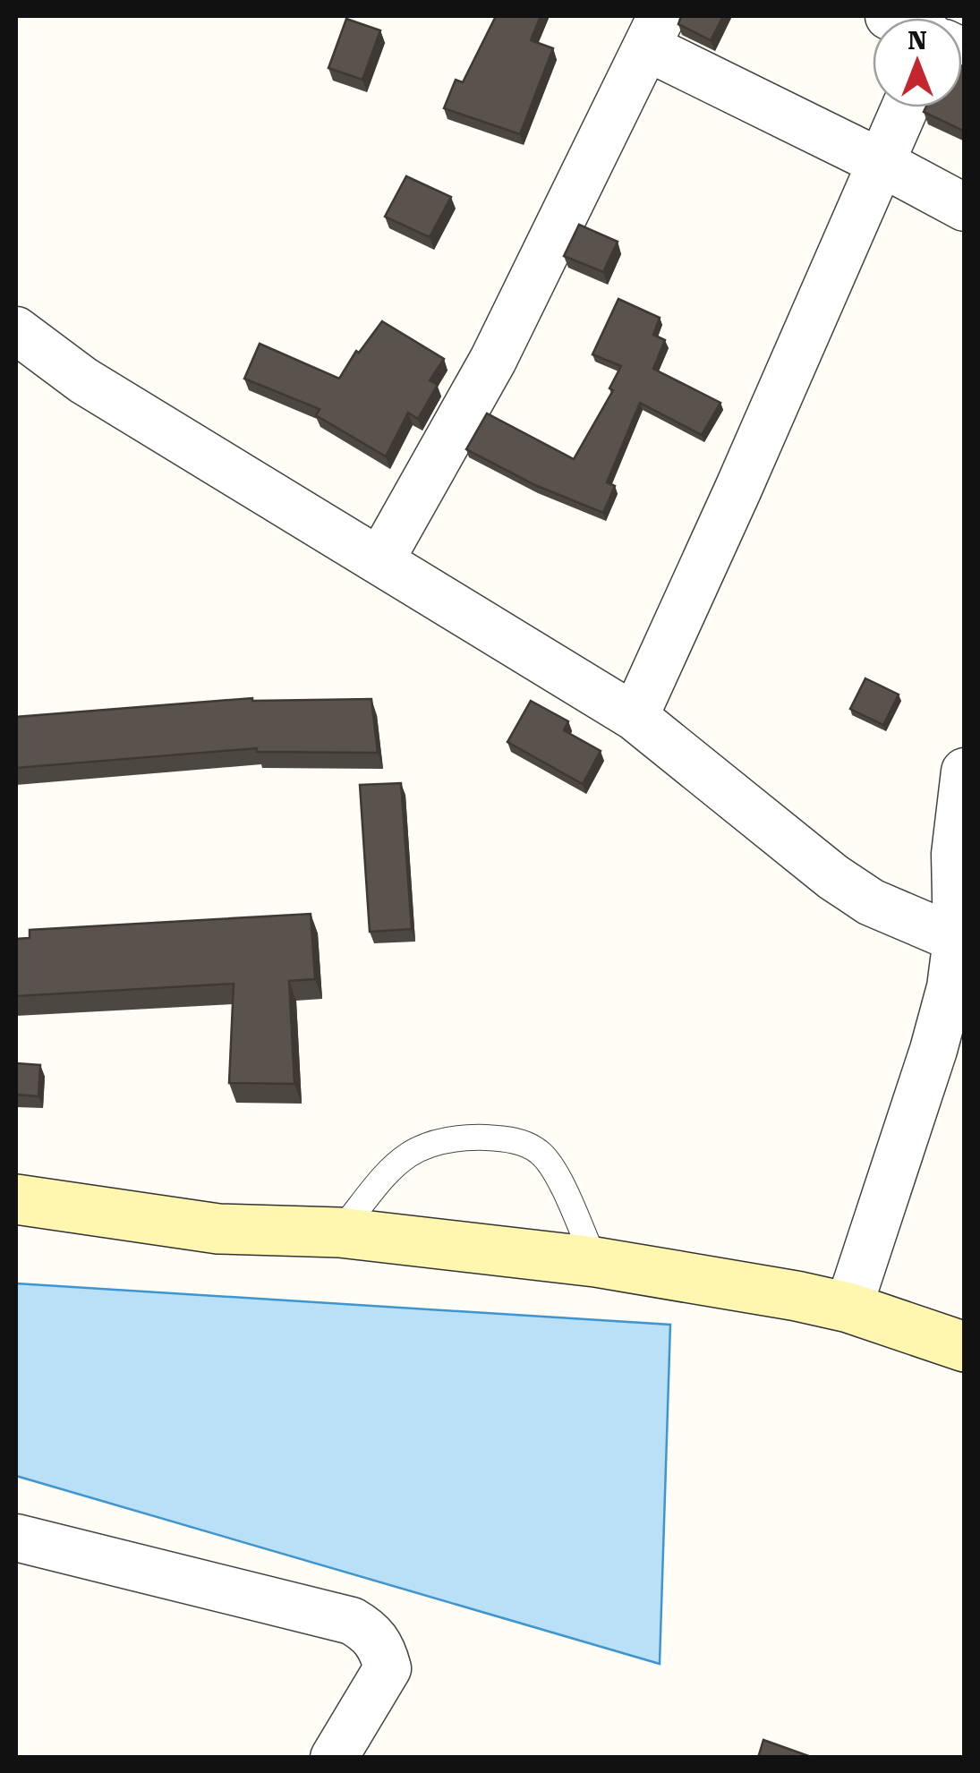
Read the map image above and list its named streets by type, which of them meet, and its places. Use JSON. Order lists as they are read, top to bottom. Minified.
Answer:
{"north":"top"}
